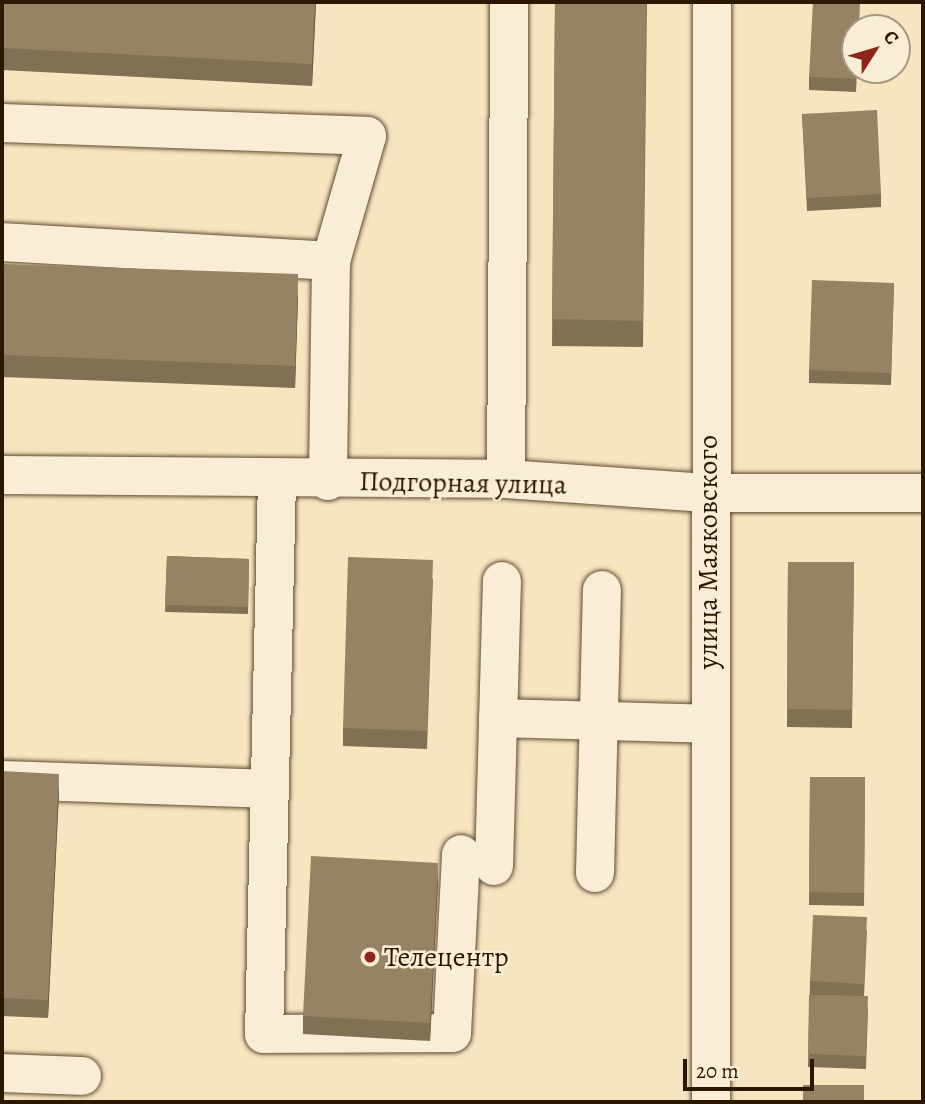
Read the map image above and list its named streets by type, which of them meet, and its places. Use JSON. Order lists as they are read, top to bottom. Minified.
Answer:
{"streets":{"street":["Подгорная улица","улица Маяковского"]},"crossings":[["Подгорная улица","улица Маяковского"]],"places":["Телецентр"],"scale_bar":"20 m","north":"top right"}
